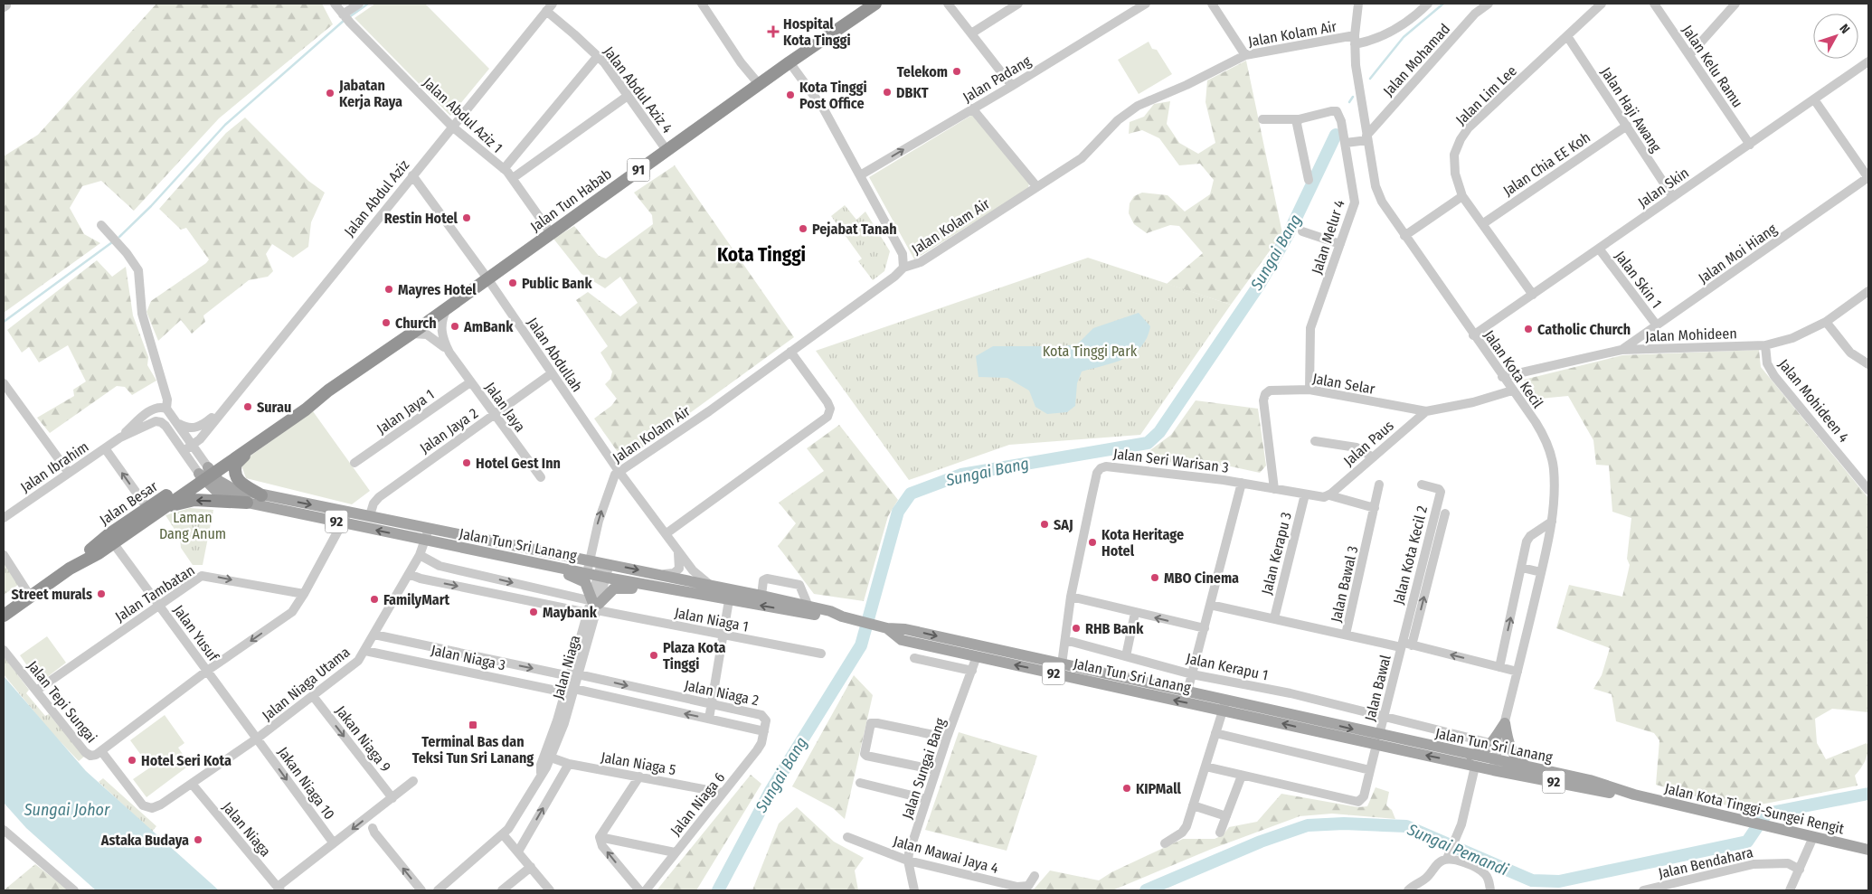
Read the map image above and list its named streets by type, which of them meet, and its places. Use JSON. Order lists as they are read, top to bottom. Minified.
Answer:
{"streets":{"highway":["91","Jalan Tun Habab","Jalan Besar"],"main road":["92","Jalan Tun Sri Lanang","Jalan Kota Tinggi-Sungei Rengit"],"street":["Jalan Kolam Air","Jalan Mohamad","Jalan Kelu Ramu","Jalan Padang","Jalan Abdul Aziz 4","Jalan Lim Lee","Jalan Haji Awang","Jalan Abdul Aziz 1","Jalan Chia EE Koh","Jalan Skin","Jalan Abdul Aziz","Jalan Melur 4","Jalan Moi Hiang","Jalan Skin 1","Jalan Mohideen","Jalan Abdullah","Jalan Kota Kecil","Jalan Selar","Jalan Mohideen 4","Jalan Jaya","Jalan Jaya 1","Jalan Jaya 2","Jalan Paus","Jalan Seri Warisan 3","Jalan Ibrahim","Jalan Kerapu 3","Jalan Kota Kecil 2","Jalan Bawal 3","Jalan Tambatan","Jalan Niaga 1","Jalan Yusuf","Jalan Niaga 3","Jalan Kerapu 1","Jalan Niaga","Jalan Niaga Utama","Jalan Bawal","Jalan Niaga 2","Jalan Tepi Sungai","Jakan Niaga 9","Jalan Niaga 5","Jalan Sungai Bang","Jakan Niaga 10","Jalan Niaga 6","Jalan Mawai Jaya 4","Jalan Bendahara"]},"crossings":[["Jalan Kolam Air","Jalan Abdullah"],["Jalan Kolam Air","Jalan Kota Kecil"],["Jalan Kolam Air","Jalan Tun Sri Lanang"],["Jalan Mohamad","Jalan Kota Kecil"],["Jalan Kelu Ramu","Jalan Skin"],["Jalan Abdul Aziz 4","Jalan Abdul Aziz"],["Jalan Abdul Aziz 4","Jalan Tun Habab"],["Jalan Lim Lee","Jalan Haji Awang"],["Jalan Lim Lee","Jalan Chia EE Koh"],["Jalan Lim Lee","Jalan Skin"],["Jalan Haji Awang","Jalan Chia EE Koh"],["Jalan Haji Awang","Jalan Skin"],["Jalan Abdul Aziz 1","Jalan Abdul Aziz"],["Jalan Abdul Aziz 1","Jalan Tun Habab"],["Jalan Skin","Jalan Skin 1"],["Jalan Skin","Jalan Kota Kecil"],["Jalan Abdul Aziz","Jalan Abdullah"],["Jalan Tun Habab","Jalan Abdullah"],["Jalan Tun Habab","Jalan Jaya"],["Jalan Tun Habab","Jalan Ibrahim"],["Jalan Tun Habab","Jalan Besar"],["Jalan Tun Habab","Jalan Tun Sri Lanang"],["Jalan Melur 4","Jalan Selar"],["Jalan Moi Hiang","Jalan Skin 1"],["Jalan Moi Hiang","Jalan Mohideen"],["Jalan Mohideen","Jalan Kota Kecil"],["Jalan Mohideen","Jalan Mohideen 4"],["Jalan Abdullah","Jalan Jaya 2"],["Jalan Abdullah","Jalan Tun Sri Lanang"],["Jalan Kota Kecil","Jalan Selar"],["Jalan Kota Kecil","Jalan Tun Sri Lanang"],["Jalan Kota Kecil","Jalan Bawal 3"],["Jalan Selar","Jalan Paus"],["Jalan Selar","Jalan Seri Warisan 3"],["Jalan Jaya","Jalan Jaya 1"],["Jalan Jaya","Jalan Jaya 2"],["Jalan Jaya 2","Jalan Tun Sri Lanang"],["Jalan Paus","Jalan Seri Warisan 3"],["Jalan Seri Warisan 3","Jalan Tun Sri Lanang"],["Jalan Seri Warisan 3","Jalan Kerapu 3"],["Jalan Seri Warisan 3","Jalan Bawal 3"],["Jalan Seri Warisan 3","Jalan Kerapu 1"],["Jalan Ibrahim","Jalan Besar"],["Jalan Ibrahim","Jalan Tun Sri Lanang"],["Jalan Besar","Jalan Tun Sri Lanang"],["Jalan Besar","Jalan Yusuf"],["Jalan Tun Sri Lanang","Jalan Niaga"],["Jalan Tun Sri Lanang","Jalan Niaga Utama"],["Jalan Tun Sri Lanang","Jalan Bawal"],["Jalan Tun Sri Lanang","Jalan Sungai Bang"],["Jalan Tun Sri Lanang","Jalan Kota Tinggi-Sungei Rengit"],["Jalan Kota Kecil 2","Jalan Bawal 3"],["Jalan Kota Kecil 2","Jalan Bawal"],["Jalan Bawal 3","Jalan Bawal"],["Jalan Tambatan","Jalan Yusuf"],["Jalan Tambatan","Jalan Tepi Sungai"],["Jalan Niaga 1","Jalan Niaga"],["Jalan Niaga 1","Jalan Niaga Utama"],["Jalan Yusuf","Jalan Niaga Utama"],["Jalan Yusuf","Jakan Niaga 10"],["Jalan Niaga 3","Jalan Niaga"],["Jalan Niaga 3","Jalan Niaga Utama"],["Jalan Niaga 3","Jalan Niaga 2"],["Jalan Niaga 3","Jalan Niaga 6"],["Jalan Kerapu 1","Jalan Bawal"],["Jalan Niaga","Jalan Niaga Utama"],["Jalan Niaga","Jalan Niaga 2"],["Jalan Niaga","Jalan Niaga 5"],["Jalan Niaga Utama","Jalan Niaga 2"],["Jalan Niaga Utama","Jalan Tepi Sungai"],["Jalan Niaga Utama","Jakan Niaga 9"],["Jalan Niaga Utama","Jakan Niaga 10"],["Jalan Niaga 2","Jalan Niaga 6"],["Jalan Niaga 5","Jalan Niaga 6"],["Jalan Sungai Bang","Jalan Mawai Jaya 4"]],"one_way":["Jalan Padang","Jalan Tambatan","Jalan Niaga 1","Jalan Niaga 2","Jakan Niaga 9","Jakan Niaga 10"],"districts":["Kota Tinggi"],"water":["Sungai Bang","Sungai Johor","Sungai Pemandi"],"parks":["Kota Tinggi Park","Laman Dang Anum"],"places":{"health":["Hospital Kota Tinggi"],"other":["Telekom","DBKT","Jabatan Kerja Raya","Kota Tinggi Post Office","Restin Hotel","Pejabat Tanah","Public Bank","Mayres Hotel","Church","AmBank","Catholic Church","Surau","Hotel Gest Inn","SAJ","Kota Heritage Hotel","MBO Cinema","Street murals","FamilyMart","Maybank","RHB Bank","Plaza Kota Tinggi","Hotel Seri Kota","KIPMall","Astaka Budaya"],"transit":["Terminal Bas dan Teksi Tun Sri Lanang"]},"north":"top right"}
